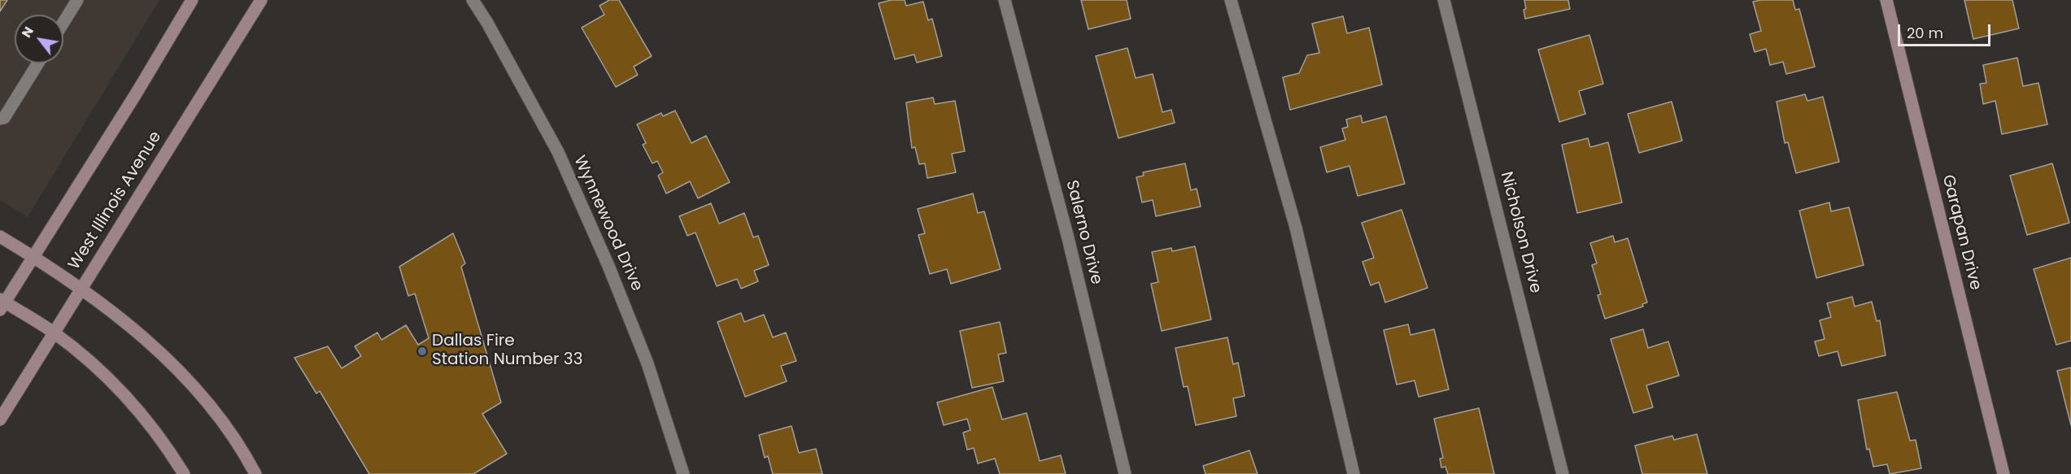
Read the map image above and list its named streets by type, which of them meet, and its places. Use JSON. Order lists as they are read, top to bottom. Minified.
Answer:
{"streets":{"main road":["West Illinois Avenue","Garapan Drive"],"street":["Wynnewood Drive","Salerno Drive","Nicholson Drive"]},"places":["Dallas Fire Station Number 33"],"scale_bar":"20 m","north":"top left"}
